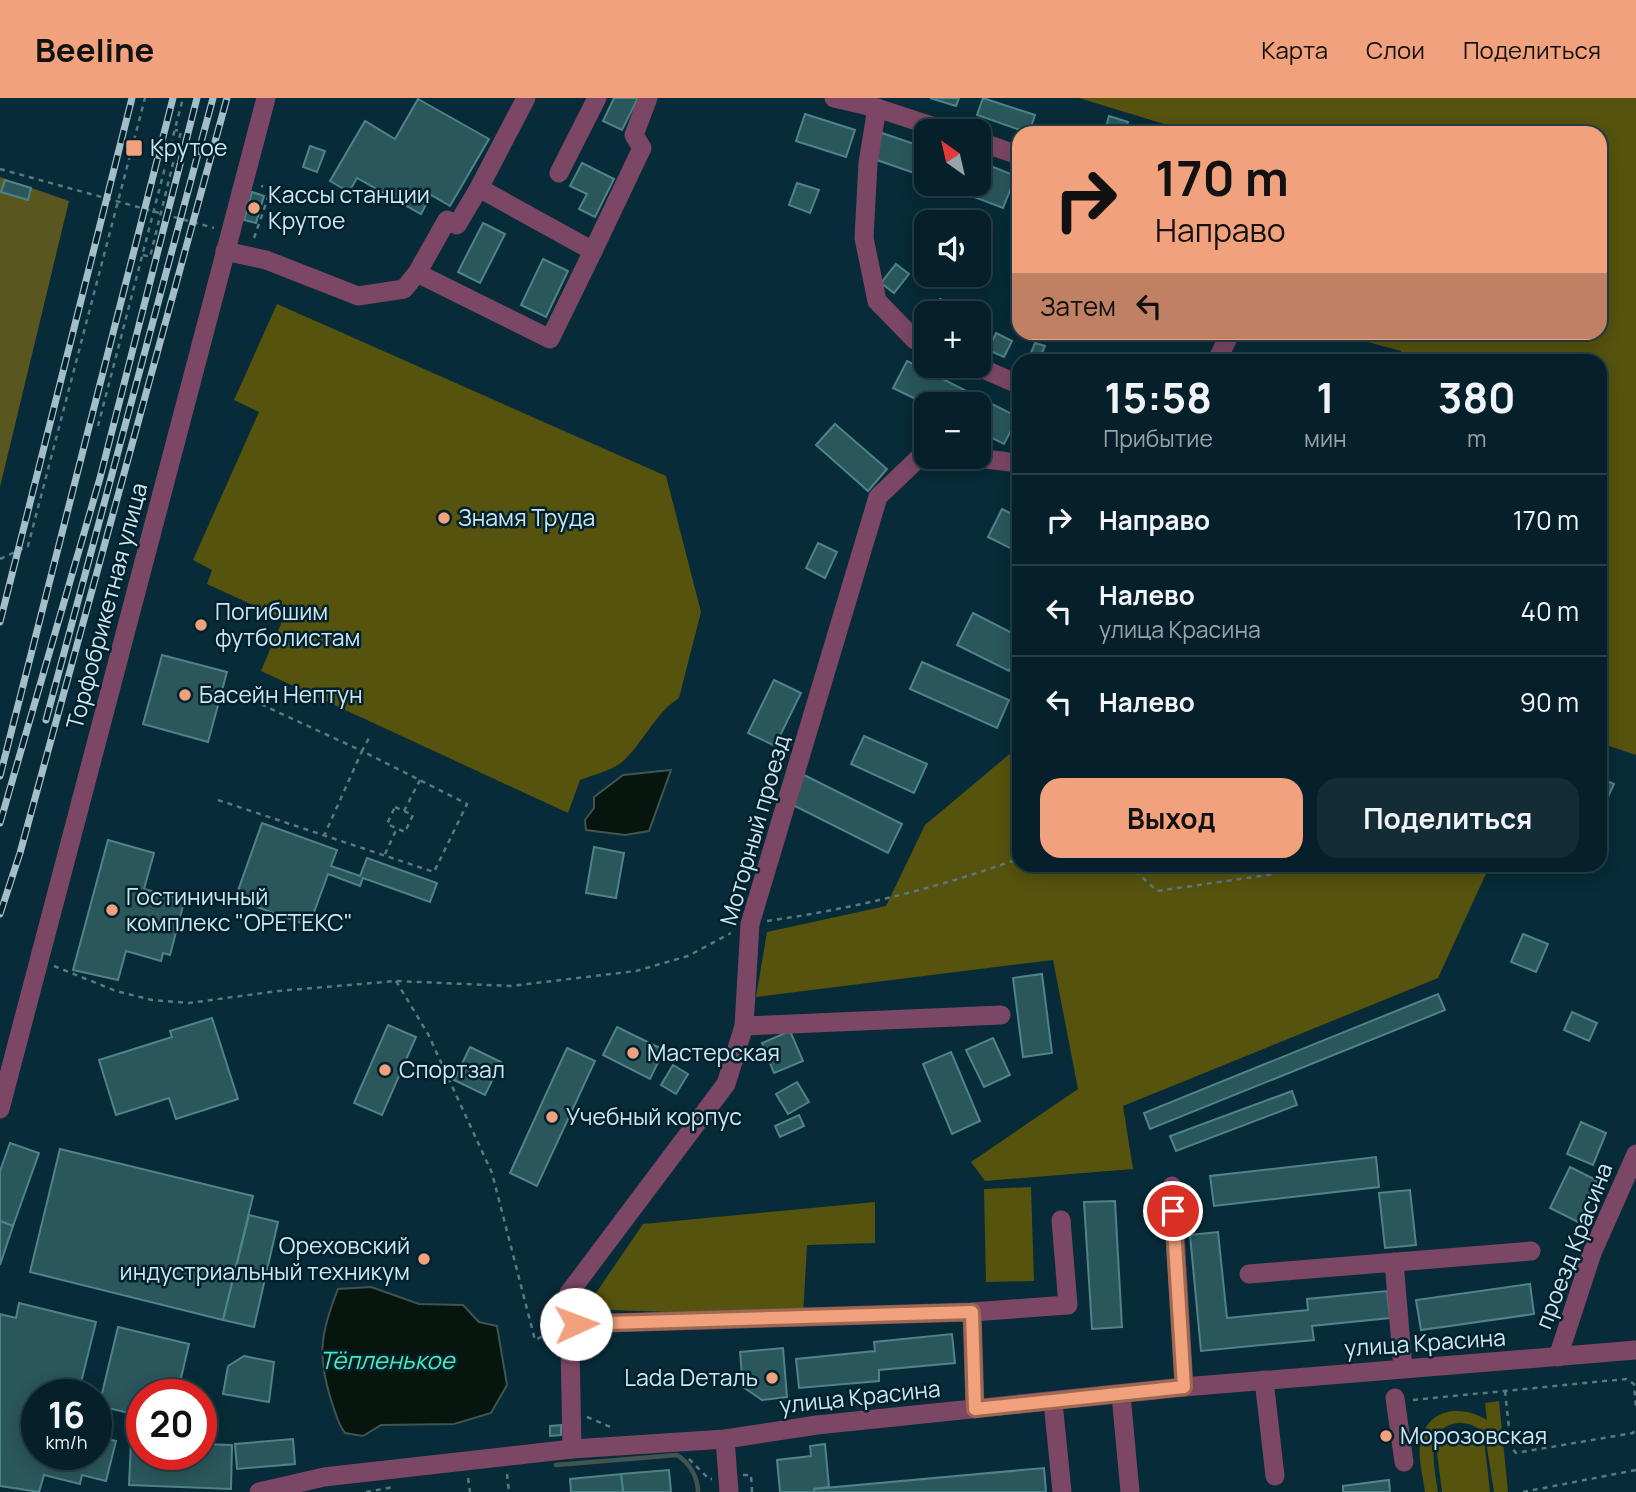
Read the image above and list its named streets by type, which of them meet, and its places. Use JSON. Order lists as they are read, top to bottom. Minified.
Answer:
{"streets":{"street":["Торфобрикетная улица","Моторный проезд","проезд Красина","улица Красина"]},"crossings":[["Моторный проезд","улица Красина"],["проезд Красина","улица Красина"]],"water":["Тёпленькое"],"places":{"transit":["Крутое"],"other":["Кассы станции Крутое","Знамя Труда","Погибшим футболистам","Басейн Нептун","Гостиничный комплекс \"ОРЕТЕКС\"","Мастерская","Спортзал","Учебный корпус","Ореховский индустриальный техникум","Lada Dеталь","Морозовская"]},"north":"top left","page":{"header":"Beeline","nav":["Карта","Слои","Поделиться"],"map_buttons":["+","−"],"turn":["170 m","Направо"],"then":"Затем","eta":["15:58","Прибытие","1","мин","380","m"],"list":[{"name":"Направо","value":"170 m"},{"name":"Налево","note":"улица Красина","value":"40 m"},{"name":"Налево","value":"90 m"}],"buttons":["Выход","Поделиться"],"speed":"16 km/h","limit":"20"}}
